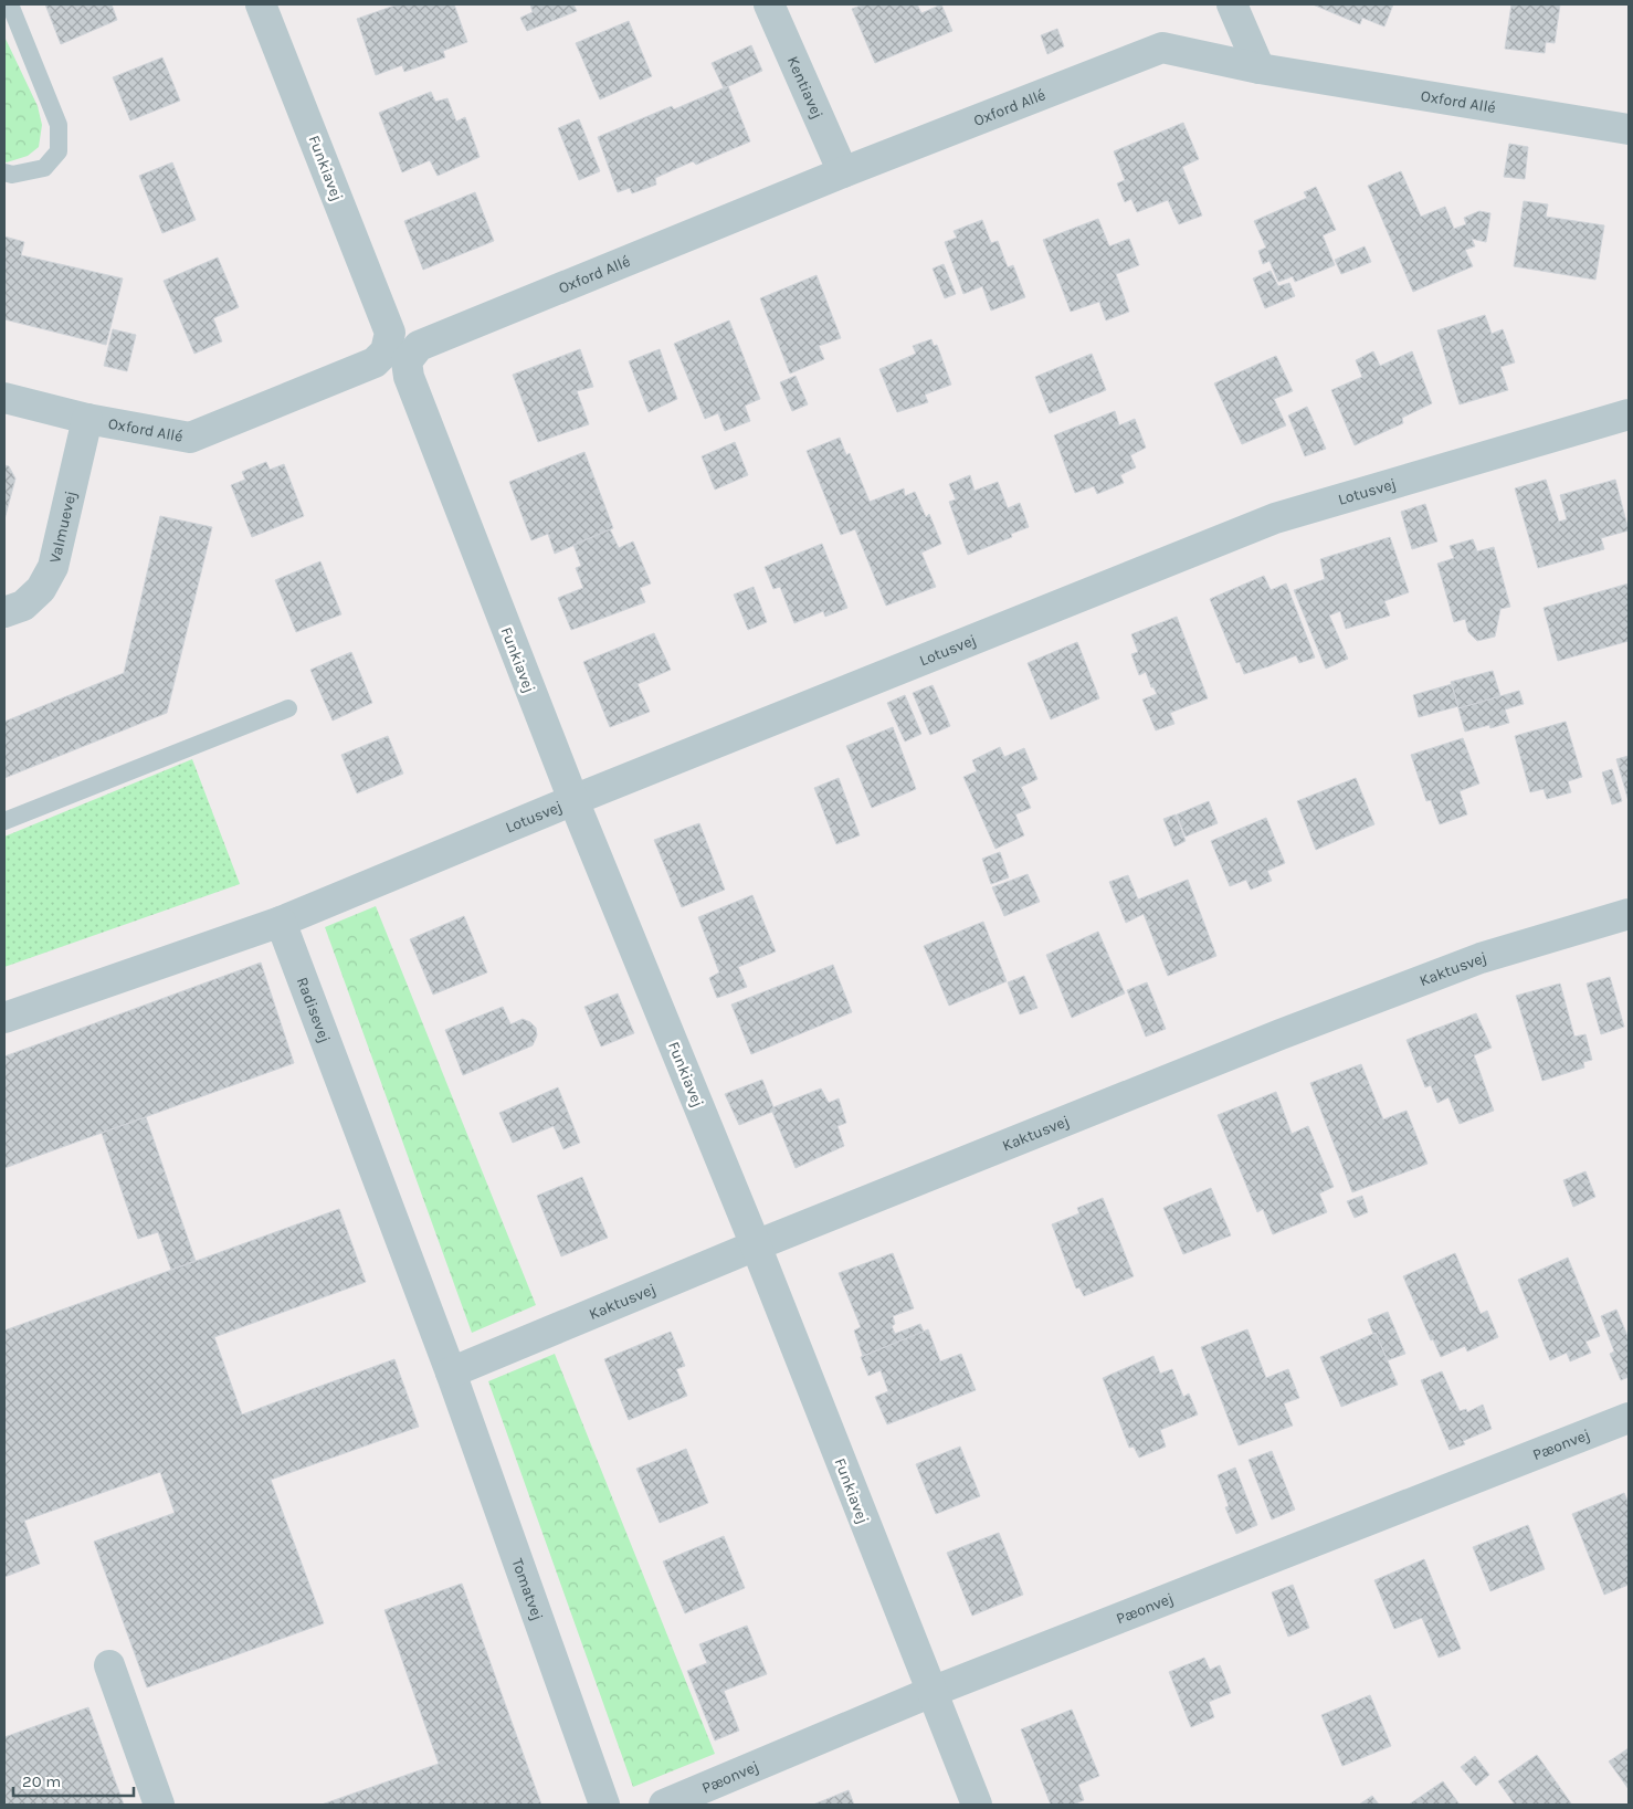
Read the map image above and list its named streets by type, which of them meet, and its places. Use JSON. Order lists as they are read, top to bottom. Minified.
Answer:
{"streets":{"street":["Kentiavej","Oxford Allé","Funkiavej","Lotusvej","Valmuevej","Kaktusvej","Radisevej","Pæonvej","Tomatvej"]},"crossings":[["Kentiavej","Oxford Allé"],["Oxford Allé","Funkiavej"],["Oxford Allé","Valmuevej"],["Funkiavej","Lotusvej"],["Funkiavej","Kaktusvej"],["Funkiavej","Pæonvej"],["Lotusvej","Radisevej"],["Kaktusvej","Radisevej"],["Kaktusvej","Tomatvej"],["Radisevej","Tomatvej"]],"scale_bar":"20 m"}
